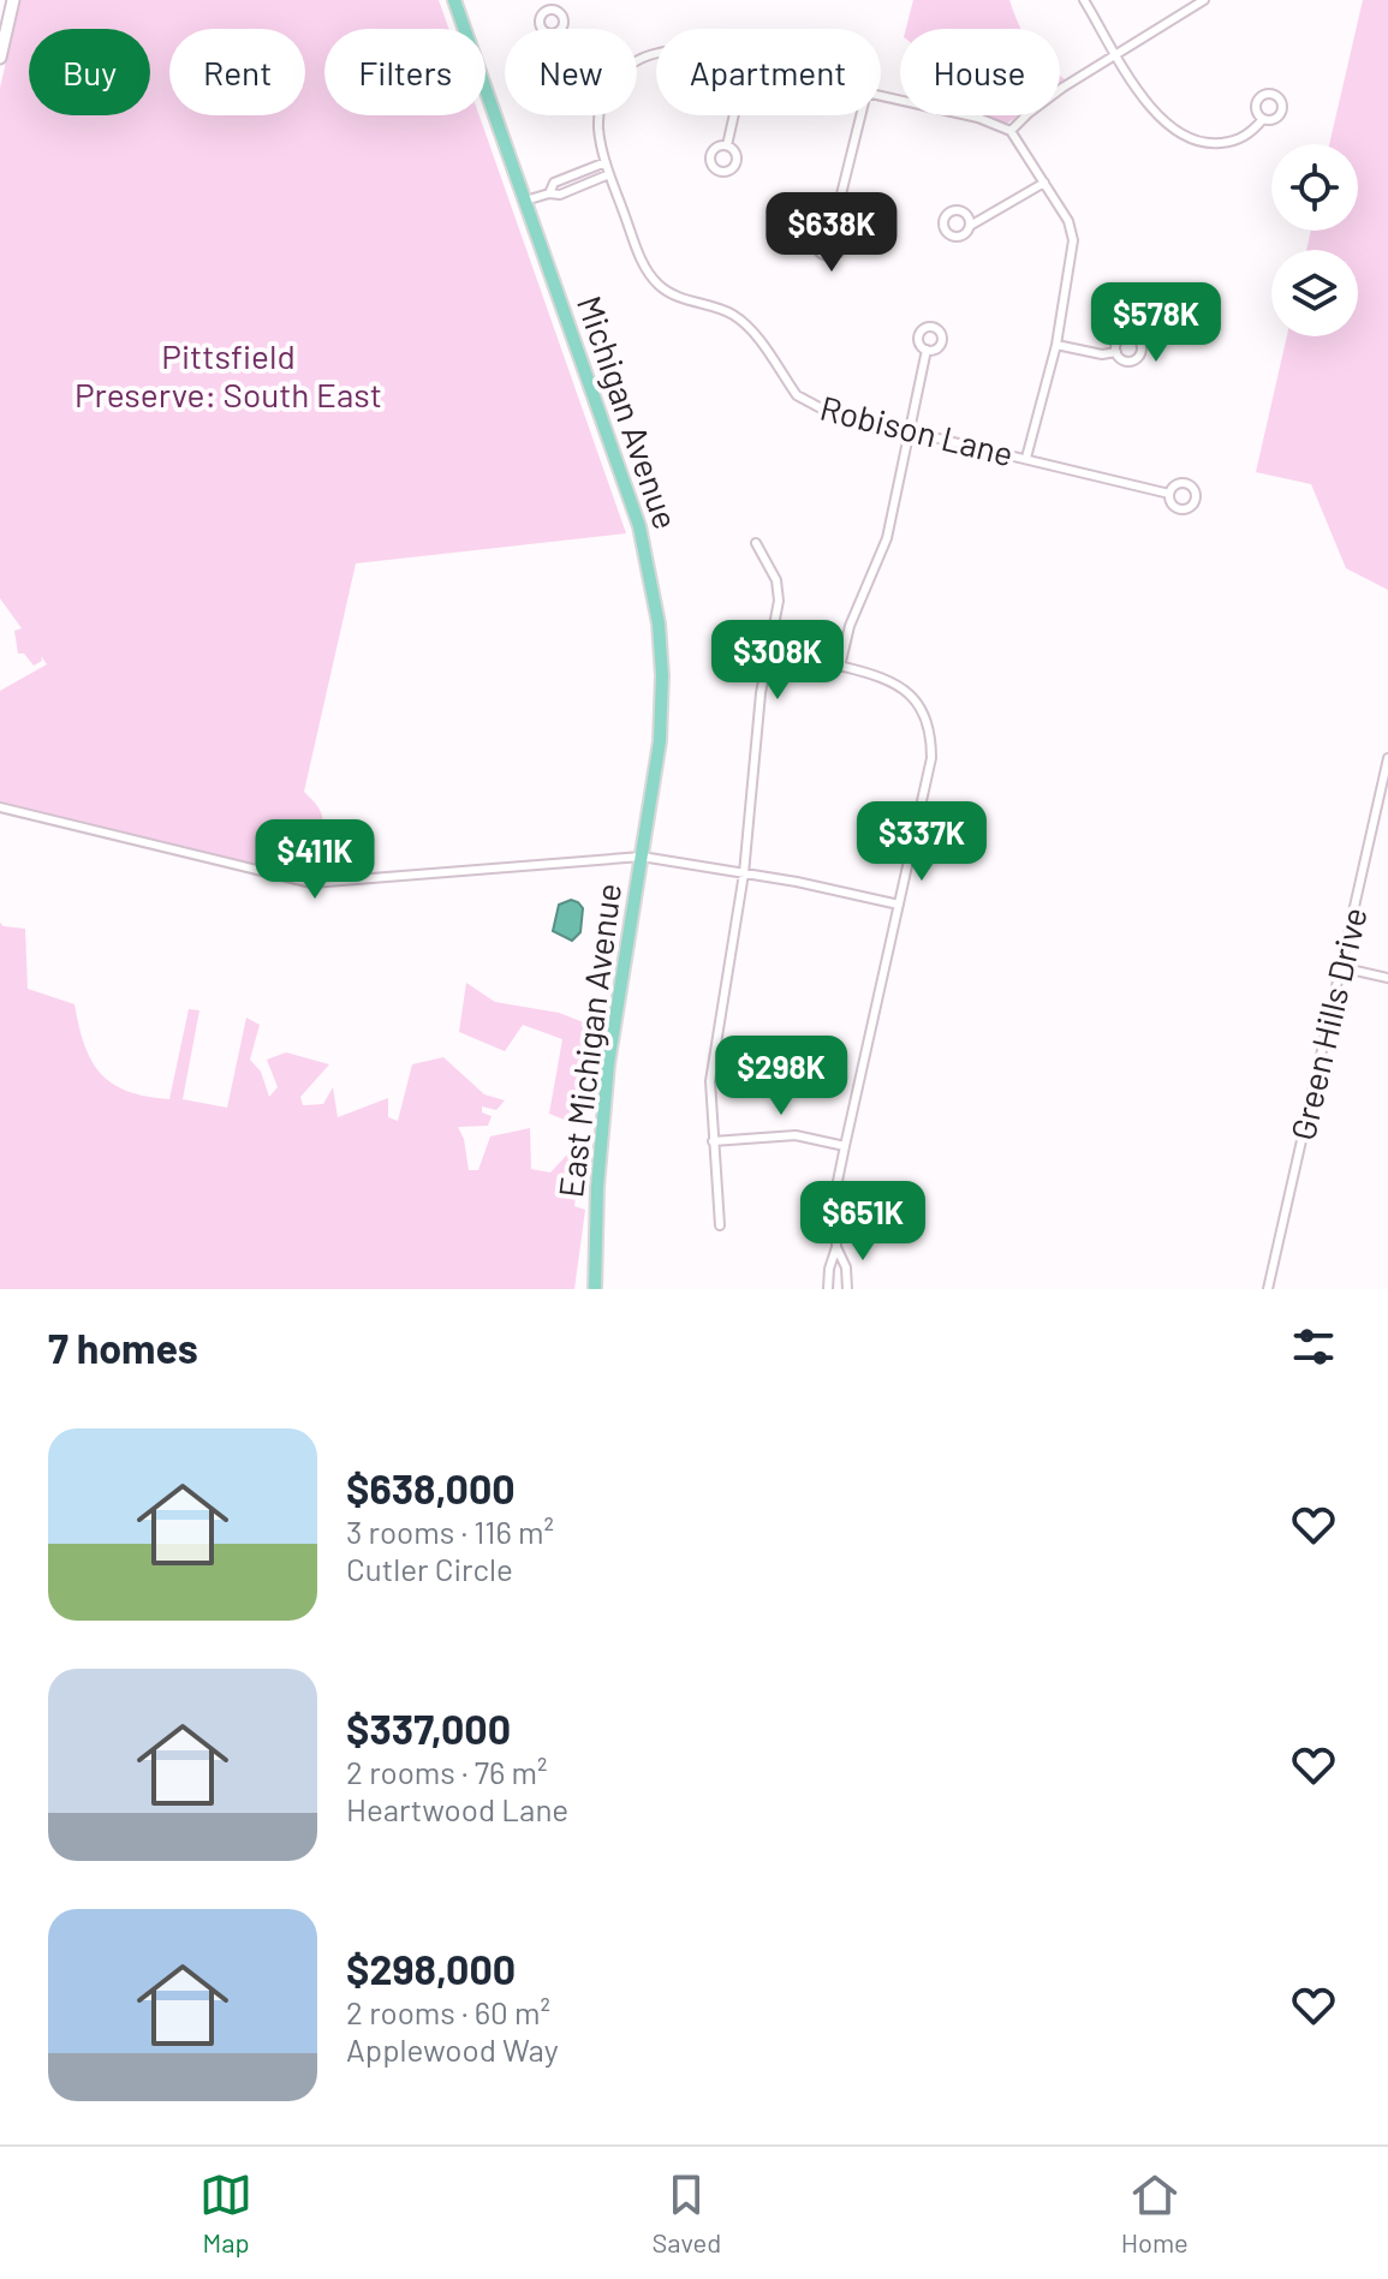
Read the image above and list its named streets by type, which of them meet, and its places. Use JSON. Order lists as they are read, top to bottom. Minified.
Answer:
{"streets":{"highway":["Michigan Avenue","East Michigan Avenue"],"street":["Robison Lane","Green Hills Drive"]},"crossings":[["Michigan Avenue","East Michigan Avenue"]],"parks":["Pittsfield Preserve: South East"],"page":{"chip":["Buy","Rent","Filters","New","Apartment","House"],"price":["$638K","$578K","$308K","$337K","$411K","$298K","$651K"],"heading":"7 homes","list":[{"name":"$638,000","note":"3 rooms · 116 m² · Cutler Circle"},{"name":"$337,000","note":"2 rooms · 76 m² · Heartwood Lane"},{"name":"$298,000","note":"2 rooms · 60 m² · Applewood Way"}],"tabs":["Map","Saved","Home"]}}
